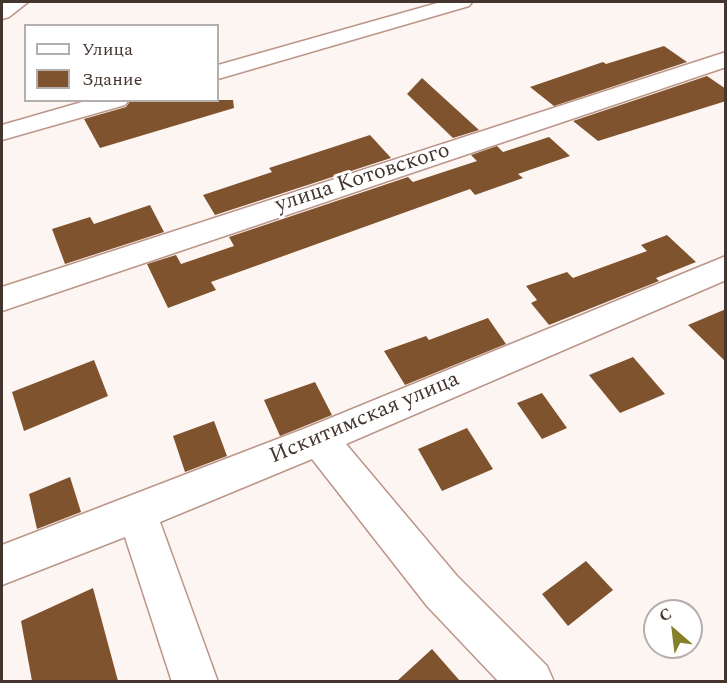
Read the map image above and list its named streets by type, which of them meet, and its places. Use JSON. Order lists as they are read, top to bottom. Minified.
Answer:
{"streets":{"street":["улица Котовского","Искитимская улица"]},"legend":["Улица","Здание"],"north":"top left"}
